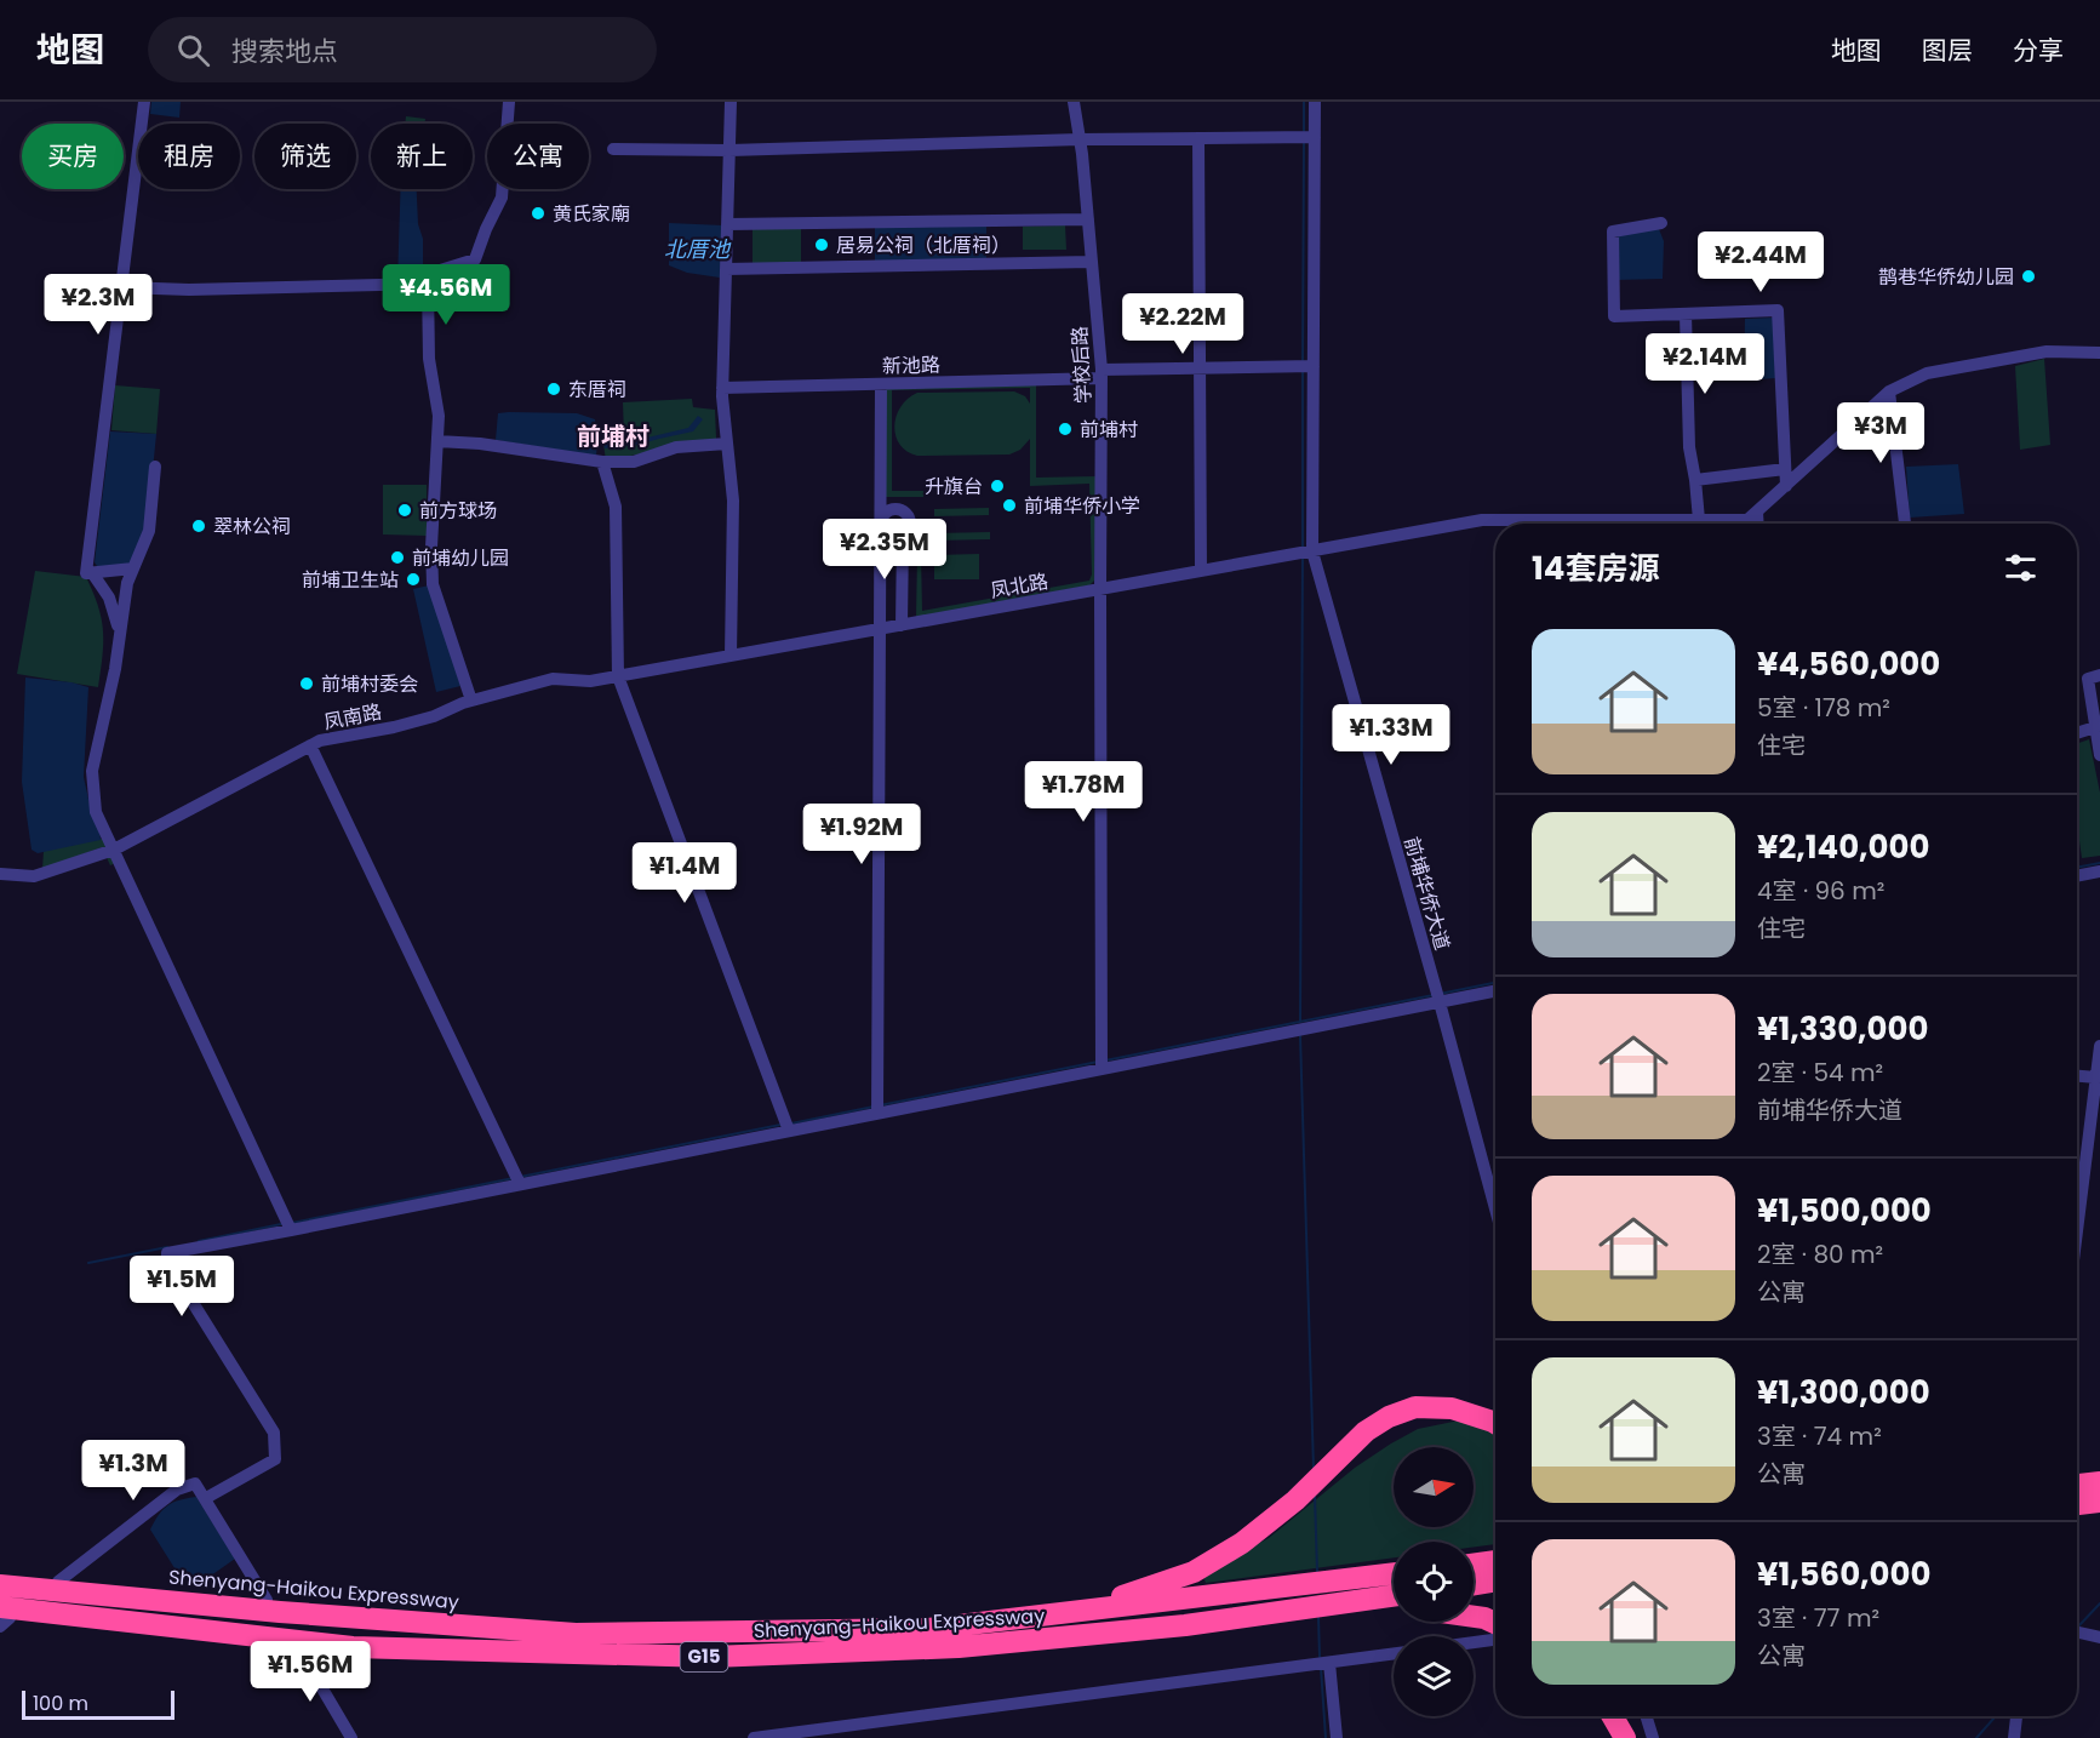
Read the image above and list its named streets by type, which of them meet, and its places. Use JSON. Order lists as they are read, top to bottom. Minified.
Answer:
{"streets":{"highway":["Shenyang-Haikou Expressway","G15"],"street":["新池路","学校后路","凤北路","凤南路","前埔华侨大道"]},"crossings":[["新池路","学校后路"],["新池路","前埔华侨大道"],["学校后路","凤北路"],["凤北路","凤南路"],["凤北路","前埔华侨大道"]],"districts":["前埔村"],"water":["北厝池"],"places":["黄氏家廟","居易公祠（北厝祠）","鹊巷华侨幼儿园","东厝祠","前埔村","升旗台","前埔华侨小学","前方球场","翠林公祠","前埔幼儿园","前埔卫生站","前埔村委会"],"scale_bar":"100 m","north":"right","page":{"header":"地图","search":"搜索地点","nav":["地图","图层","分享"],"chip":["买房","租房","筛选","新上","公寓"],"price":["¥2.44M","¥4.56M","¥2.3M","¥2.22M","¥2.14M","¥3M","¥2.35M","¥1.33M","¥1.78M","¥1.92M","¥1.4M","¥1.5M","¥1.3M","¥1.56M"],"heading":"14套房源","list":[{"name":"¥4,560,000","note":"5室 · 178 m² · 住宅"},{"name":"¥2,140,000","note":"4室 · 96 m² · 住宅"},{"name":"¥1,330,000","note":"2室 · 54 m² · 前埔华侨大道"},{"name":"¥1,500,000","note":"2室 · 80 m² · 公寓"},{"name":"¥1,300,000","note":"3室 · 74 m² · 公寓"},{"name":"¥1,560,000","note":"3室 · 77 m² · 公寓"}],"scale":"100 m"}}
